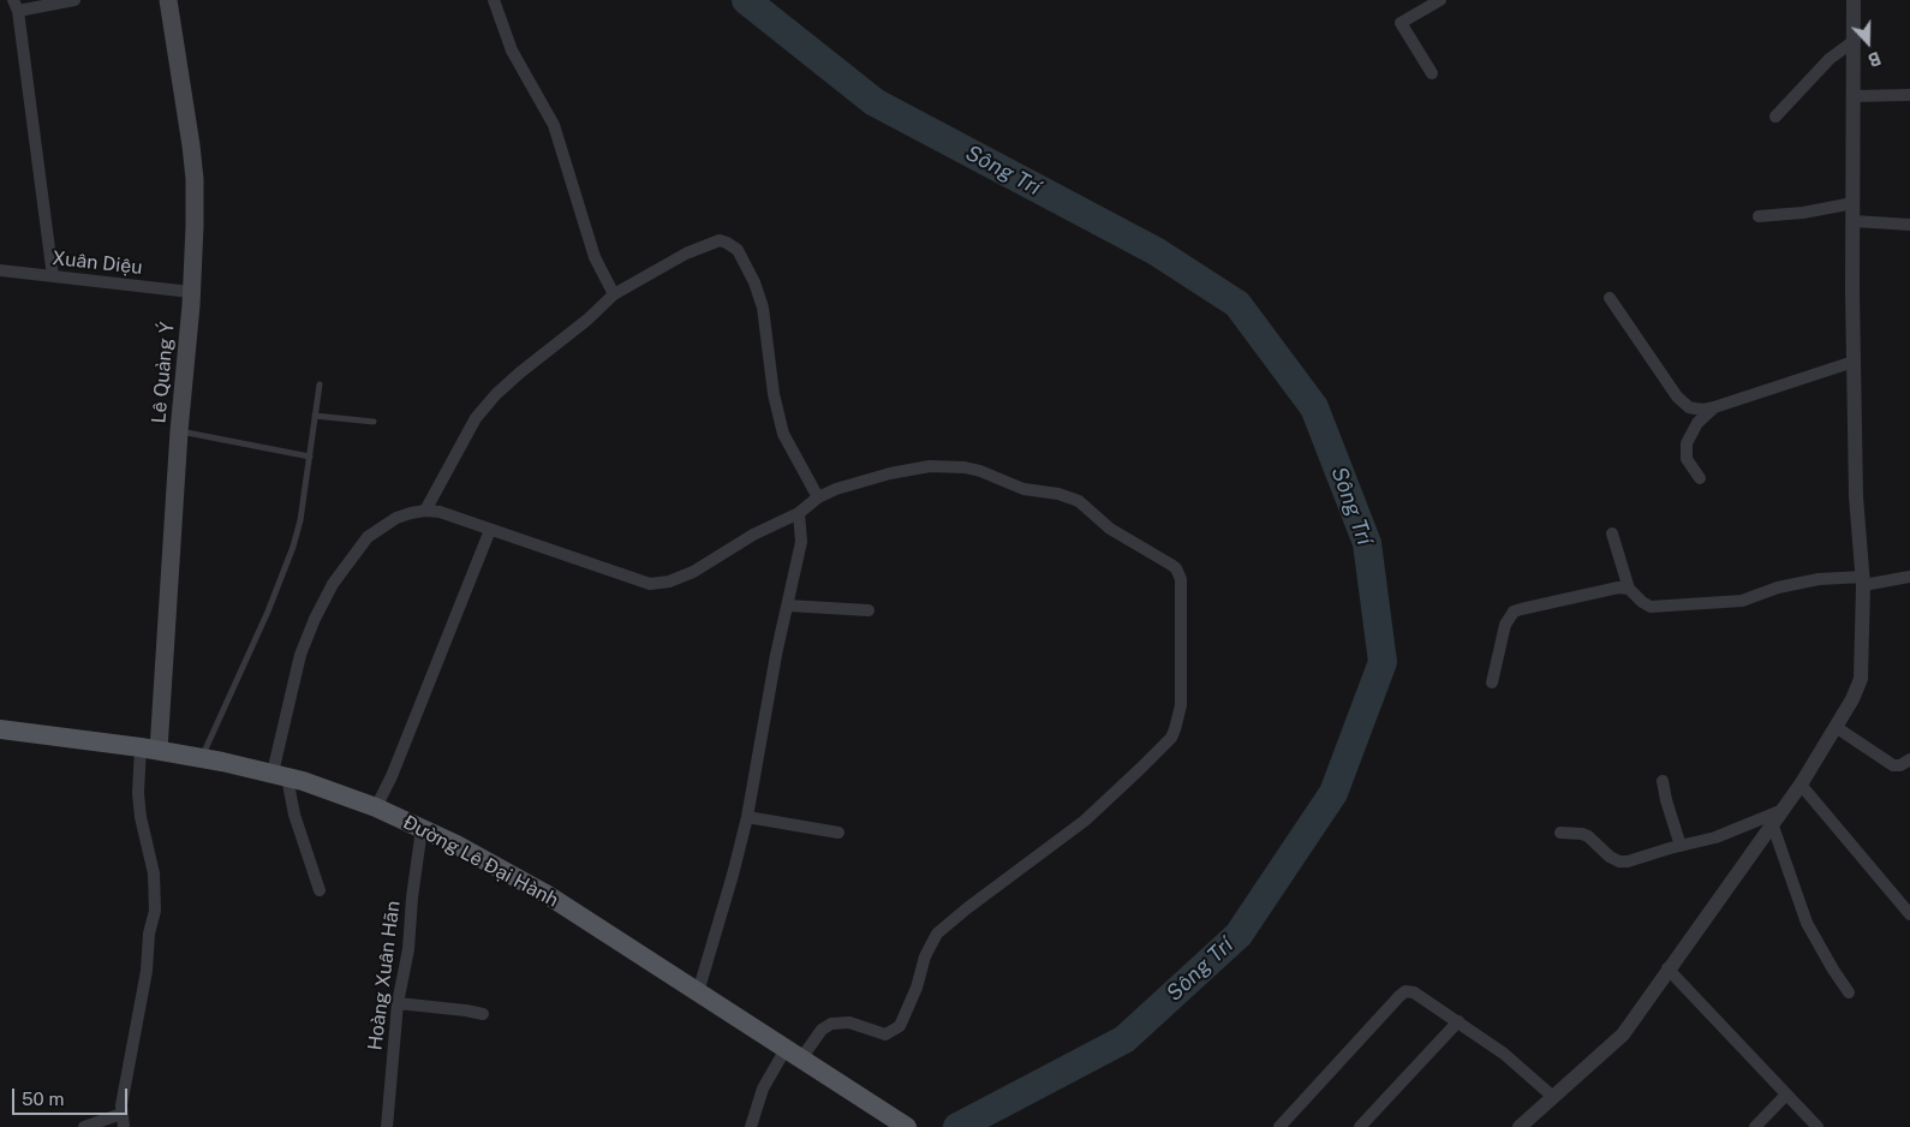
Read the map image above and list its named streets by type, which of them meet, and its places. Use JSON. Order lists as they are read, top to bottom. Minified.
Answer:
{"streets":{"main road":["Lê Quảng Ý","Đường Lê Đại Hành"],"street":["Xuân Diệu","Hoàng Xuân Hãn"]},"crossings":[["Xuân Diệu","Lê Quảng Ý"],["Lê Quảng Ý","Đường Lê Đại Hành"],["Đường Lê Đại Hành","Hoàng Xuân Hãn"]],"water":["Sông Trí"],"scale_bar":"50 m","north":"bottom"}
